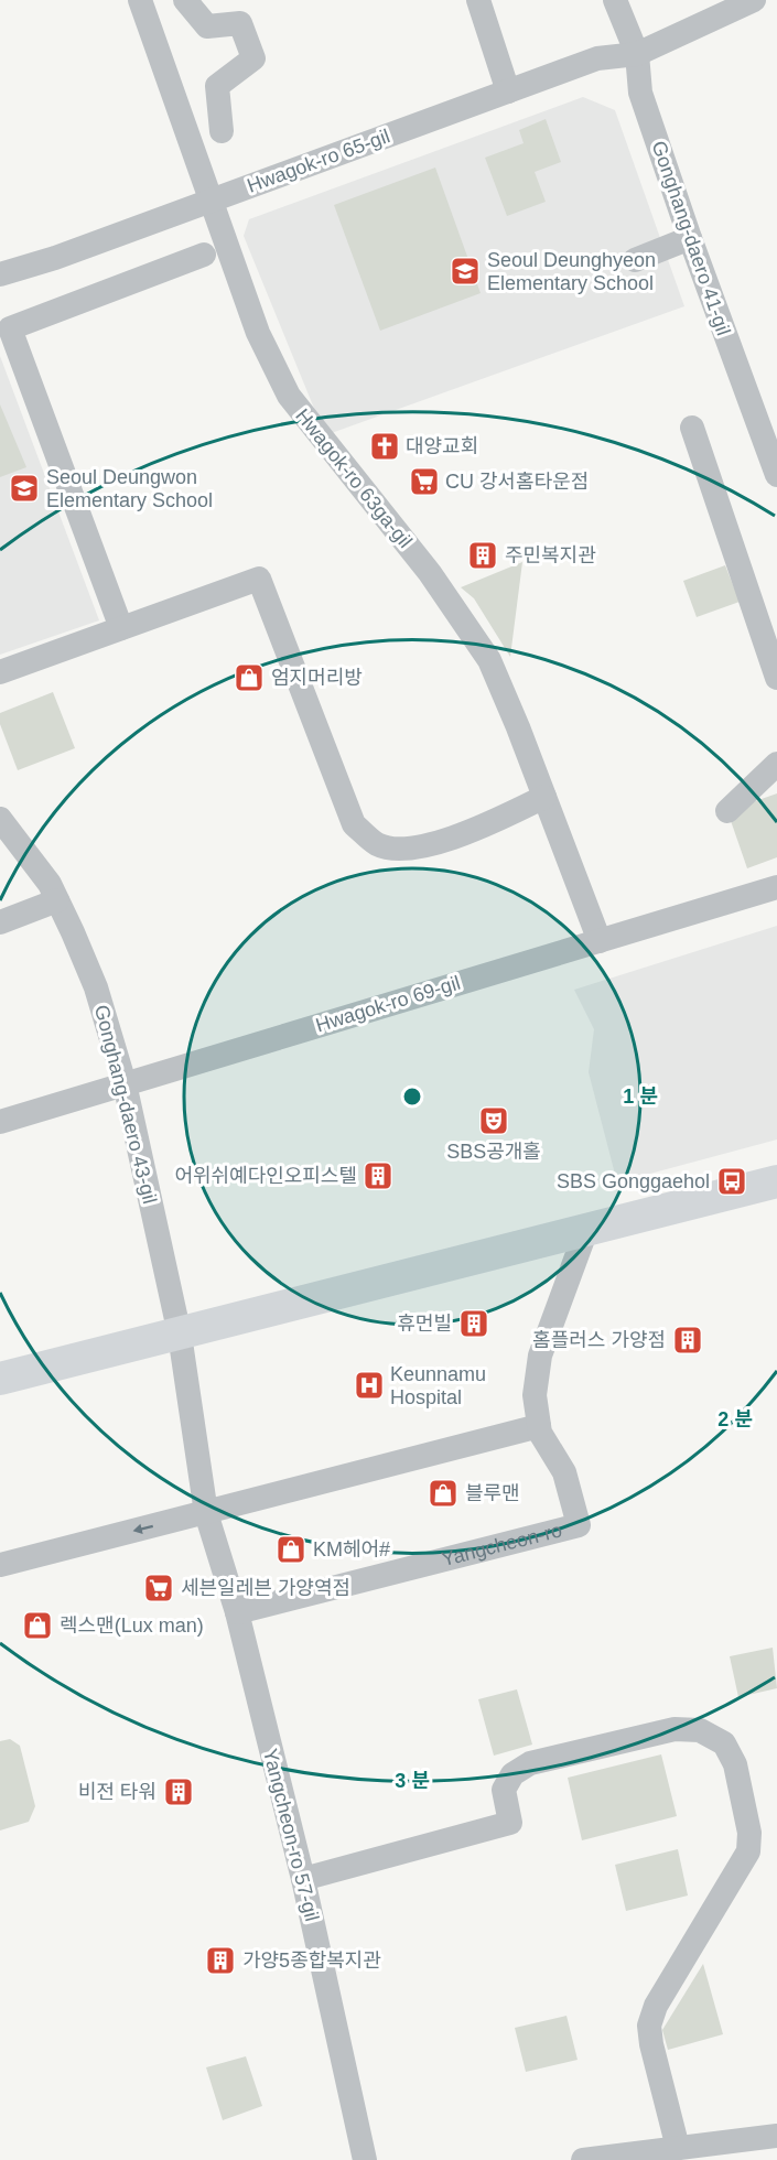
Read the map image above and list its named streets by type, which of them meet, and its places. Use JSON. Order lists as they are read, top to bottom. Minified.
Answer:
{"streets":{"street":["Hwagok-ro 65-gil","Gonghang-daero 41-gil","Hwagok-ro 63ga-gil","Hwagok-ro 69-gil","Gonghang-daero 43-gil","Yangcheon-ro","Yangcheon-ro 57-gil"]},"crossings":[["Hwagok-ro 65-gil","Gonghang-daero 41-gil"],["Hwagok-ro 65-gil","Hwagok-ro 63ga-gil"],["Hwagok-ro 63ga-gil","Hwagok-ro 69-gil"],["Hwagok-ro 69-gil","Gonghang-daero 43-gil"],["Gonghang-daero 43-gil","Yangcheon-ro 57-gil"],["Yangcheon-ro","Yangcheon-ro 57-gil"]],"places":{"school or university":["Seoul Deunghyeon Elementary School","Seoul Deungwon Elementary School"],"church":["대양교회"],"supermarket":["CU 강서홈타운점","세븐일레븐 가양역점"],"building":["주민복지관","어위쉬예다인오피스텔","휴먼빌","홈플러스 가양점","비전 타워","가양5종합복지관"],"shop":["엄지머리방","블루맨","KM헤어#","렉스맨(Lux man)"],"theatre":["SBS공개홀"],"bus stop":["SBS Gonggaehol"],"hospital":["Keunnamu Hospital"]},"rings":["1 분","2 분","3 분"]}
